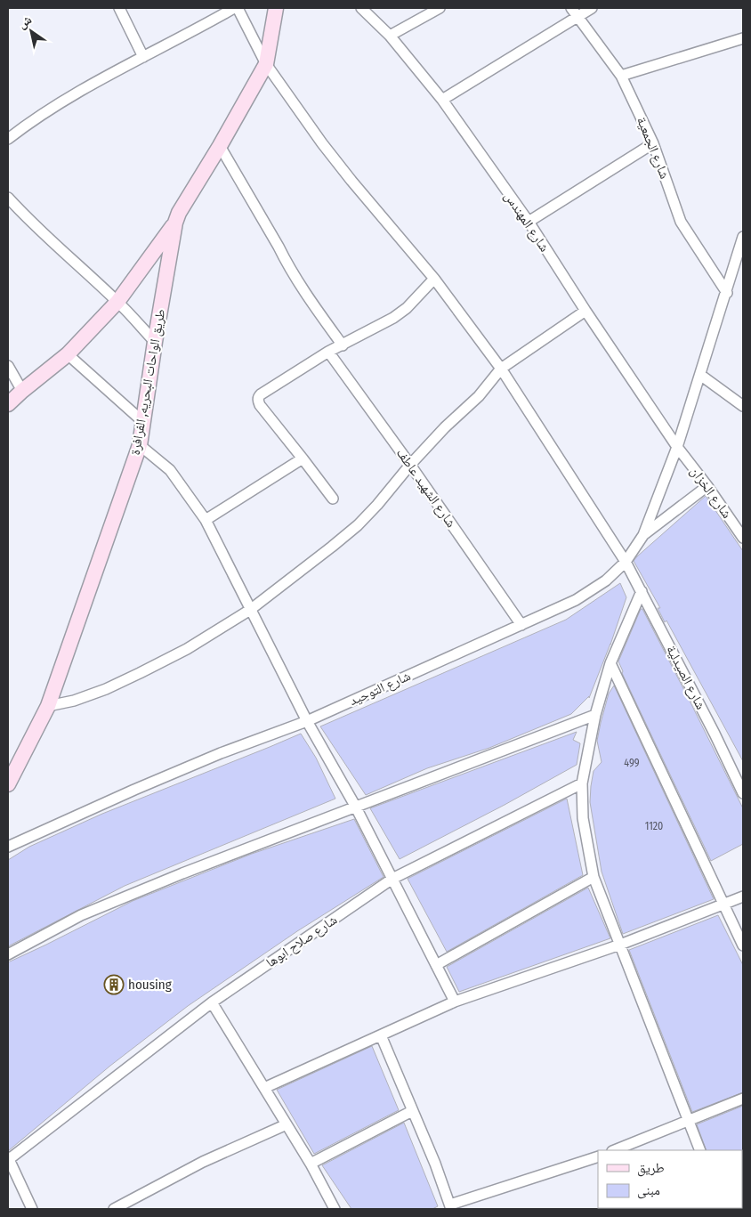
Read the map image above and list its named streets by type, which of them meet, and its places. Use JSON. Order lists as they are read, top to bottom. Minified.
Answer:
{"streets":{"main road":["طريق الواحات البحريه, الفرافرة"],"street":["شارع الجمعية","شارع المهندس","شارع الشهيد عاطف","شارع الخزان","شارع الصيدلية","شارع التوحيد","شارع صلاح ابوها"]},"crossings":[["شارع الجمعية","شارع التوحيد"],["شارع المهندس","شارع الخزان"],["شارع المهندس","شارع التوحيد"],["طريق الواحات البحريه, الفرافرة","شارع الصيدلية"],["شارع الشهيد عاطف","شارع التوحيد"],["شارع الخزان","شارع التوحيد"],["شارع الصيدلية","شارع التوحيد"]],"places":{"building":["housing"]},"house_numbers":["499","1120"],"legend":["طريق","مبنى"],"north":"top left"}
